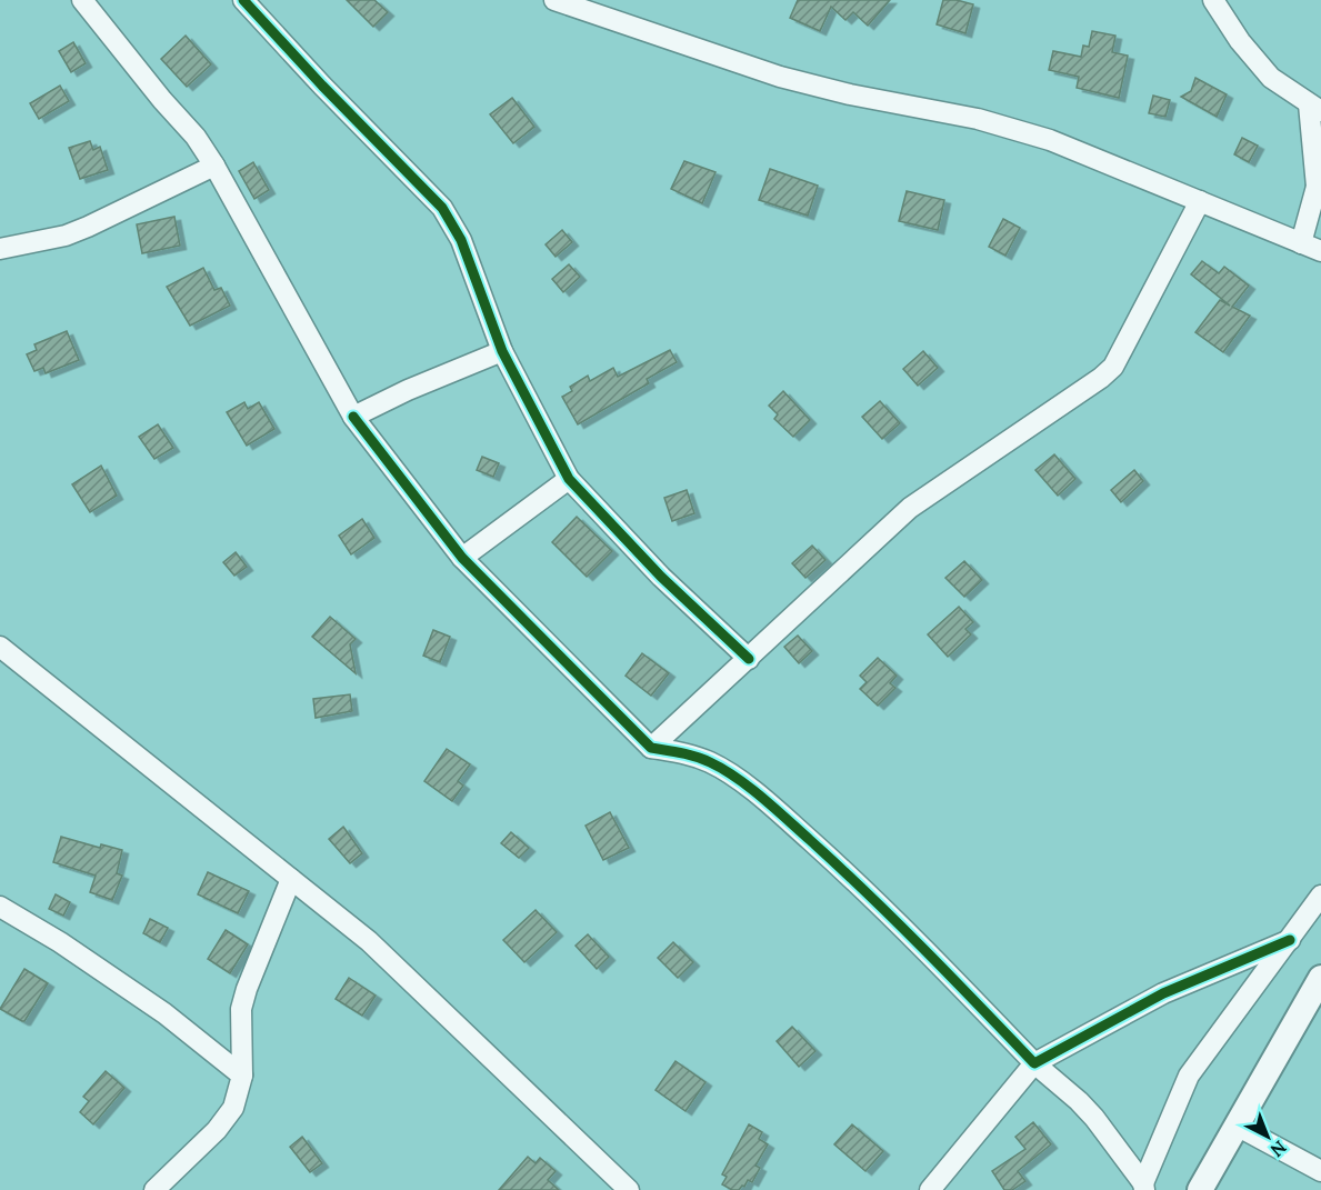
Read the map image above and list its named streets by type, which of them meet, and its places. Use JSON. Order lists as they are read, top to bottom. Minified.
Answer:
{"north":"bottom right"}
